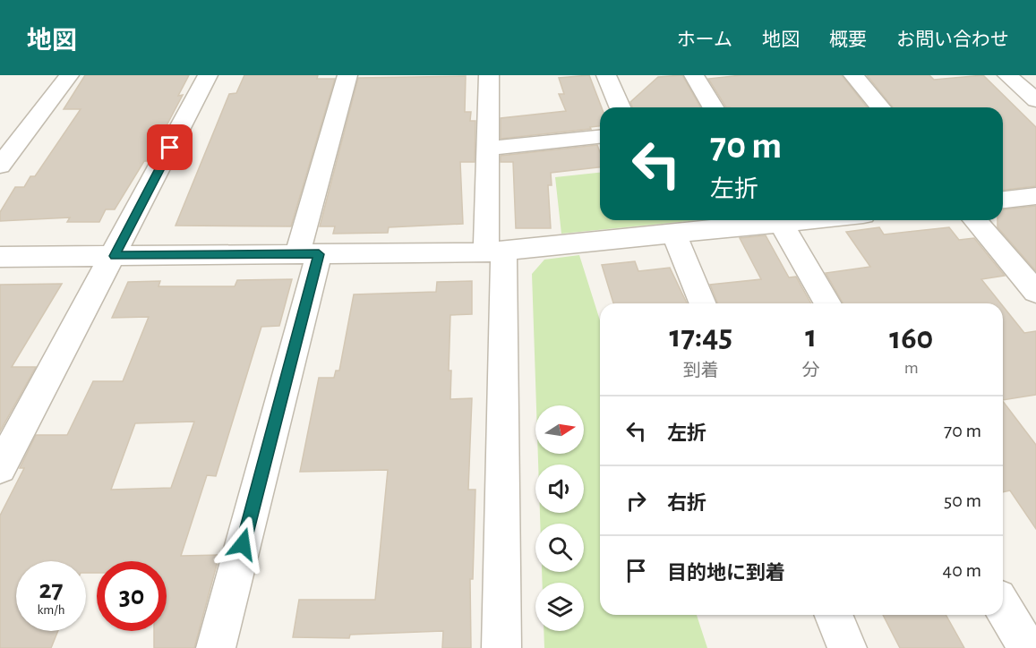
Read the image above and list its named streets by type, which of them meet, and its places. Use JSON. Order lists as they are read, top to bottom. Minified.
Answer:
{"north":"right","page":{"header":"地図","nav":["ホーム","地図","概要","お問い合わせ"],"turn":["70 m","左折"],"eta":["17:45","到着","1","分","160","m"],"list":[{"name":"左折","value":"70 m"},{"name":"右折","value":"50 m"},{"name":"目的地に到着","value":"40 m"}],"speed":"27 km/h","limit":"30"}}
